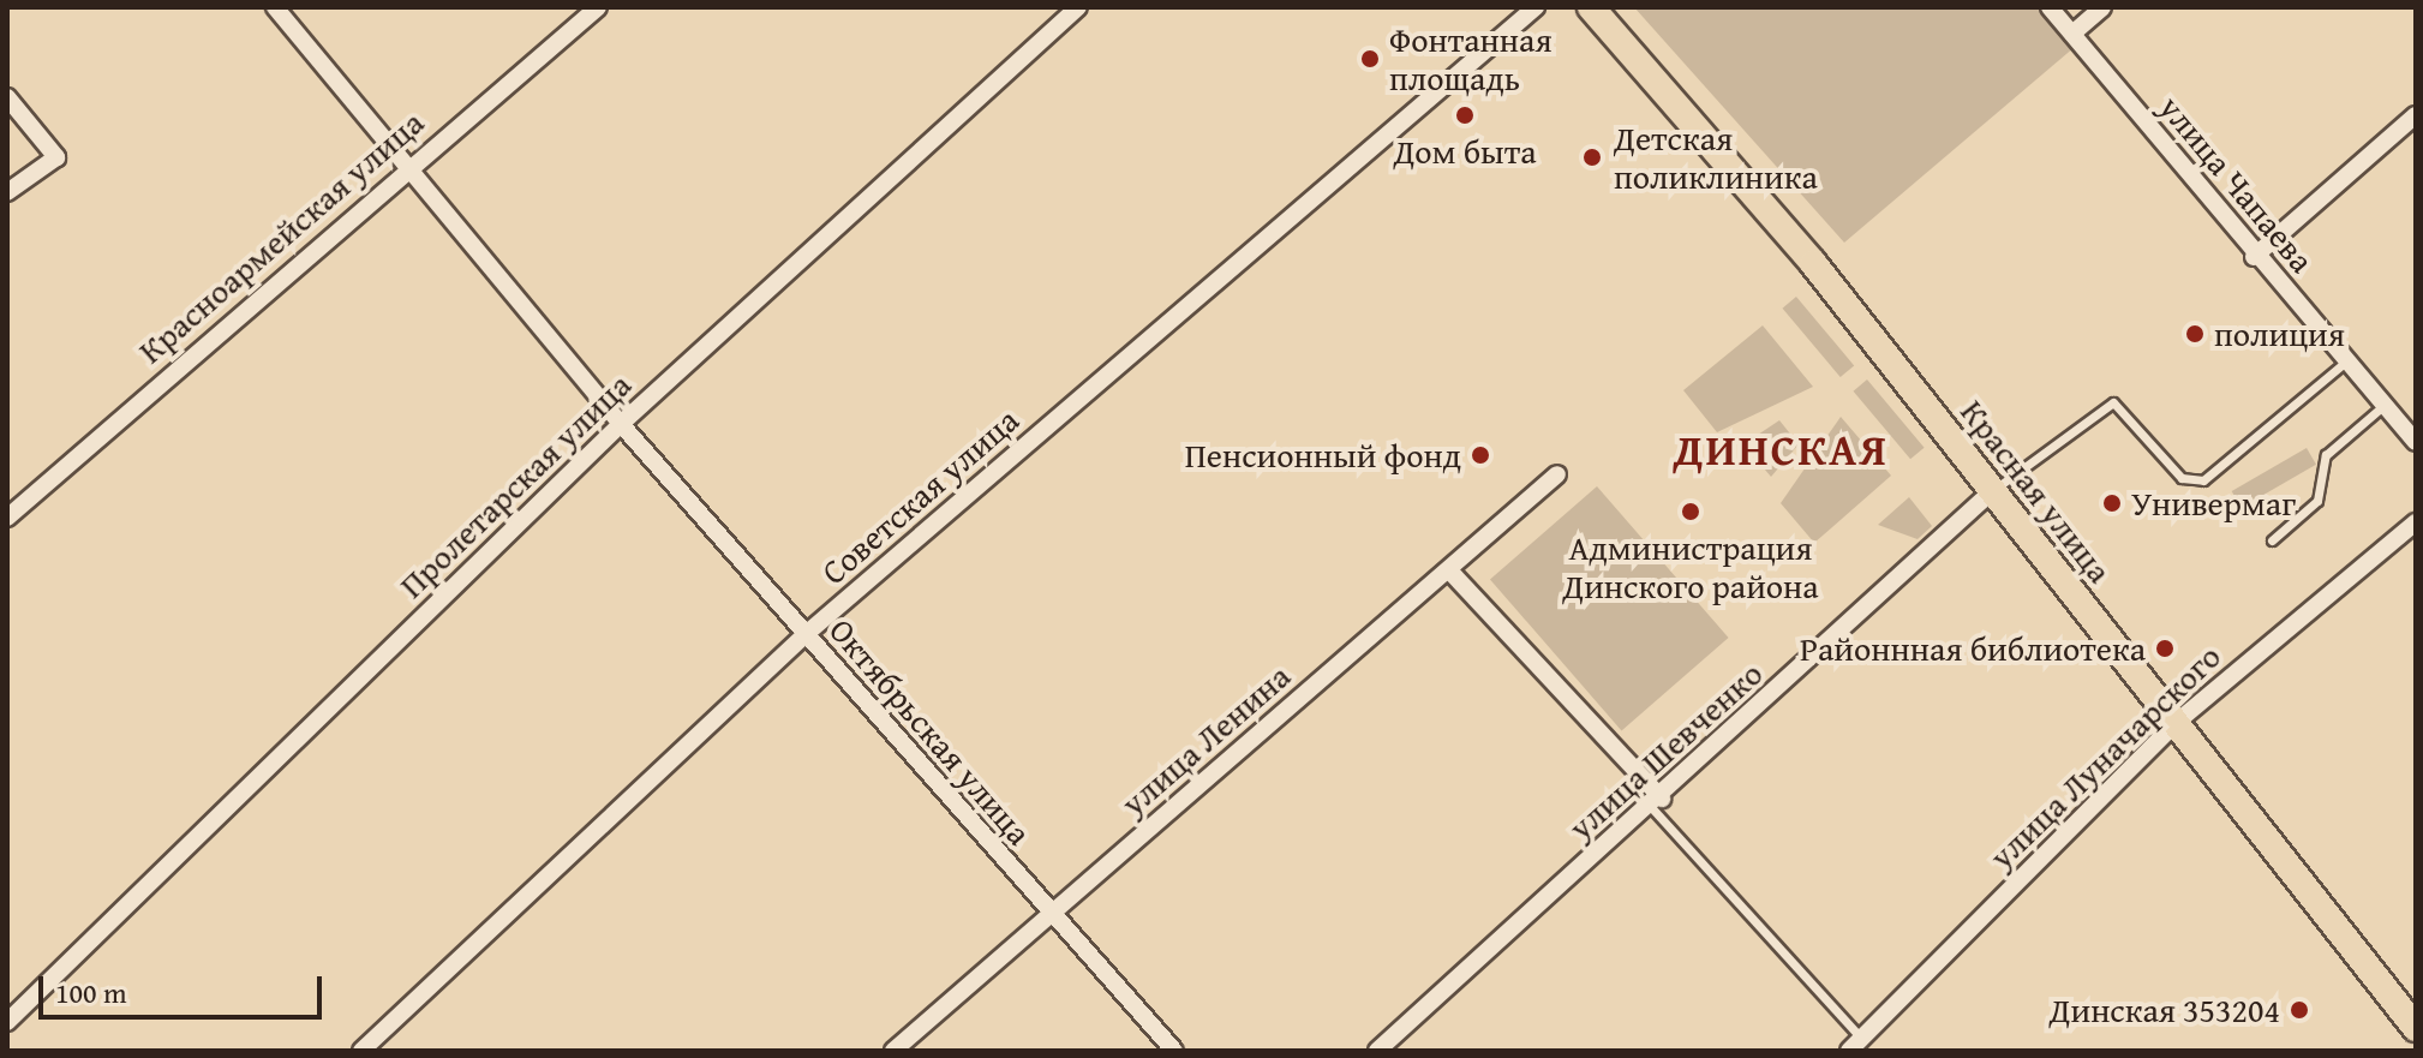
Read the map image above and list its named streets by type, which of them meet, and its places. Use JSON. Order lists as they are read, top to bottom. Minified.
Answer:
{"streets":{"main road":["Красная улица"],"street":["улица Чапаева","Красноармейская улица","Пролетарская улица","Советская улица","Октябрьская улица","улица Ленина","улица Шевченко","улица Луначарского"]},"crossings":[["Красноармейская улица","Октябрьская улица"],["Пролетарская улица","Октябрьская улица"],["Красная улица","улица Шевченко"],["Красная улица","улица Луначарского"],["Советская улица","Октябрьская улица"],["Октябрьская улица","улица Ленина"]],"districts":["ДИНСКАЯ"],"places":["Фонтанная площадь","Дом быта","Детская поликлиника","полиция","Пенсионный фонд","Универмаг","Администрация Динского района","Районнная библиотека","Динская 353204"],"scale_bar":"100 m"}
